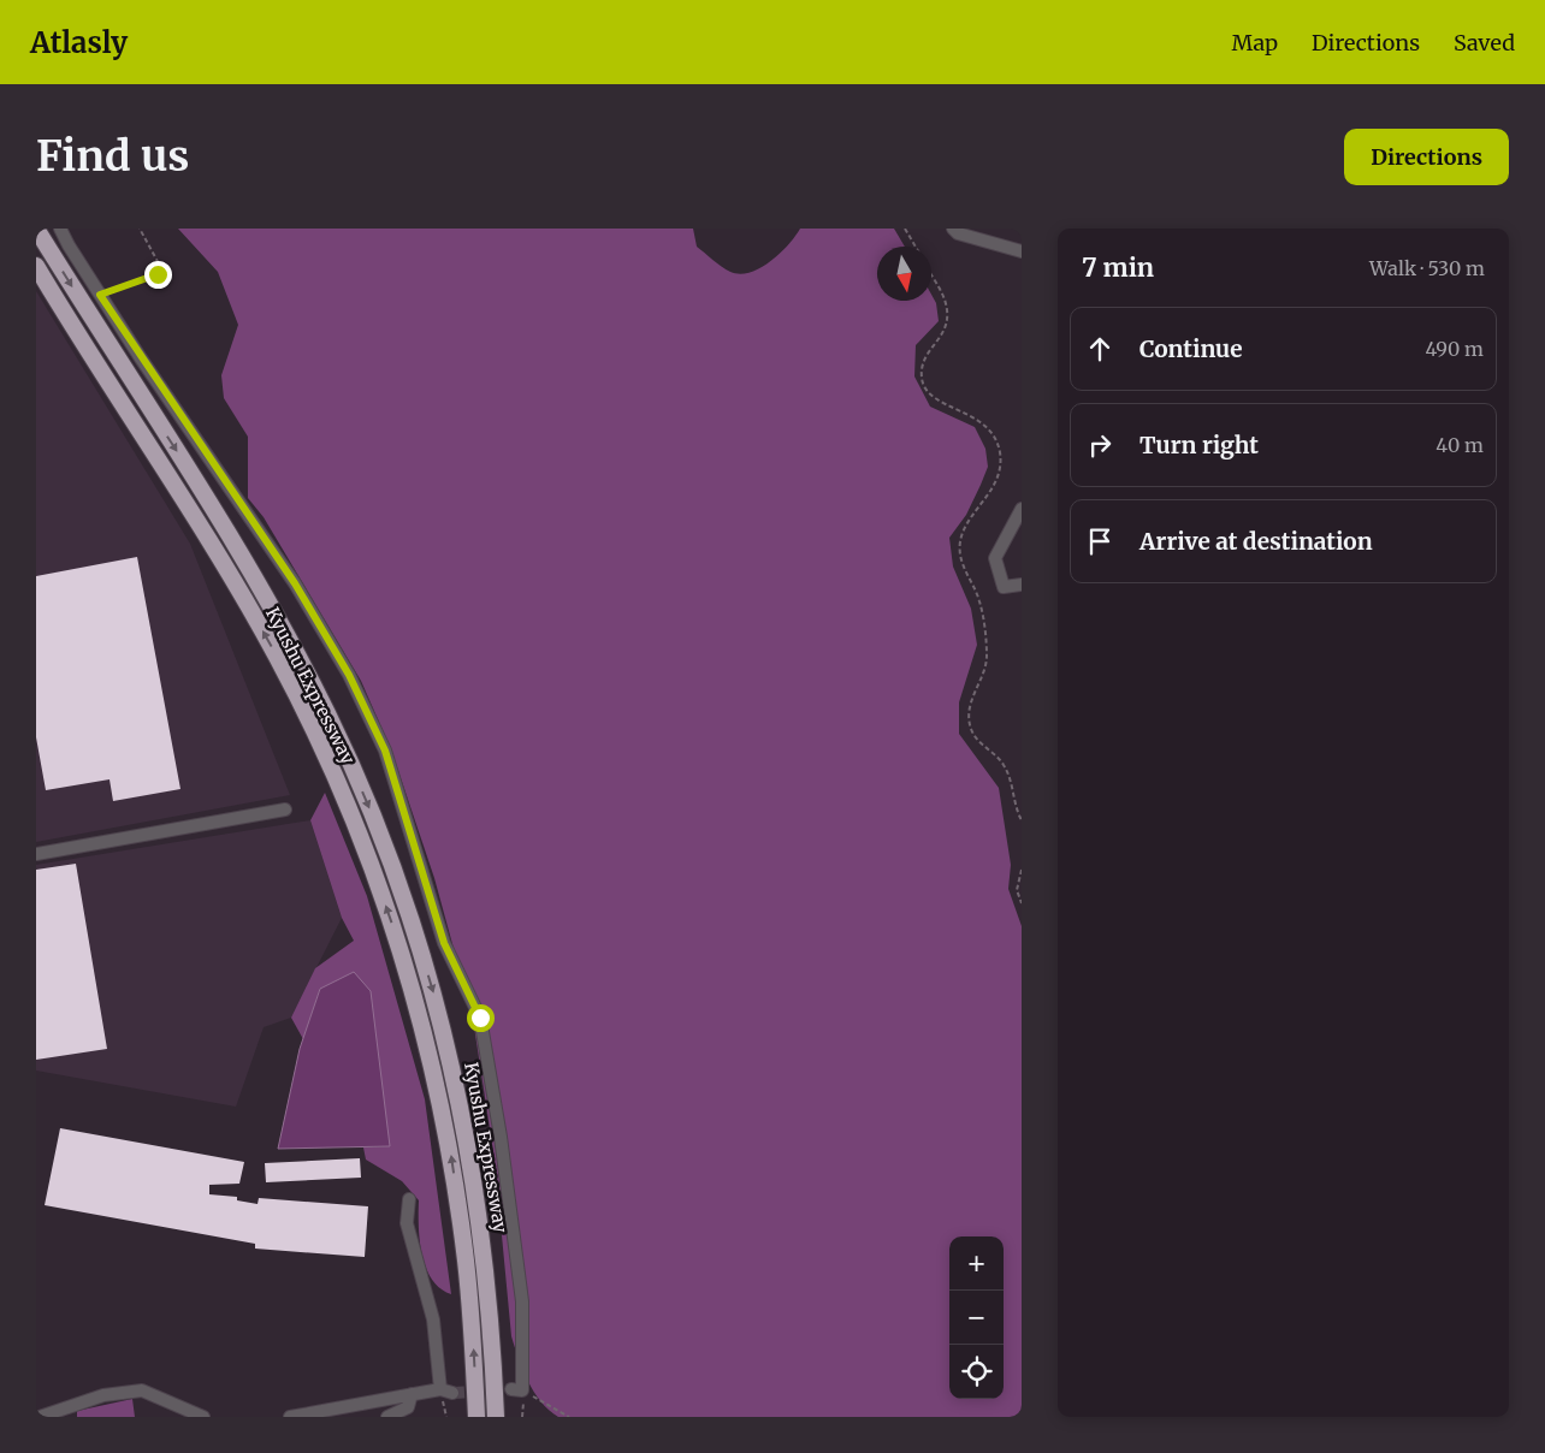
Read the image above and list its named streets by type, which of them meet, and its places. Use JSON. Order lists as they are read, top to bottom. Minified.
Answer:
{"streets":{"highway":["Kyushu Expressway"]},"north":"bottom","page":{"header":"Atlasly","nav":["Map","Directions","Saved"],"buttons":"Directions","title":"Find us","heading":["7 min","Walk · 530 m"],"list":[["Continue","490 m"],["Turn right","40 m"],"Arrive at destination"],"map_buttons":["+","−"]}}
